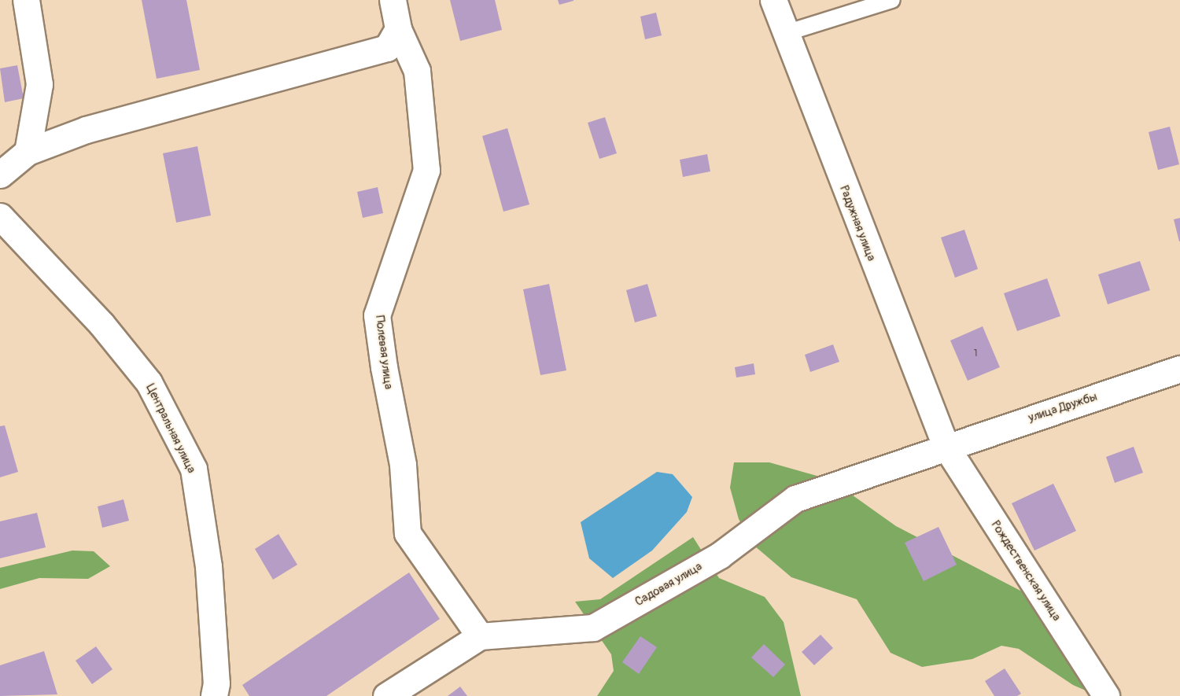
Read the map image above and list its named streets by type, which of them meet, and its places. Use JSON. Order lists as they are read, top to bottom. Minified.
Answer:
{"streets":{"street":["Радужная улица","Полевая улица","улица Дружбы","Центральная улица","Рождественская улица","Садовая улица"]},"crossings":[["Радужная улица","улица Дружбы"],["Радужная улица","Рождественская улица"],["Радужная улица","Садовая улица"],["Полевая улица","Садовая улица"],["улица Дружбы","Рождественская улица"],["улица Дружбы","Садовая улица"],["Рождественская улица","Садовая улица"]],"house_numbers":["1"]}
